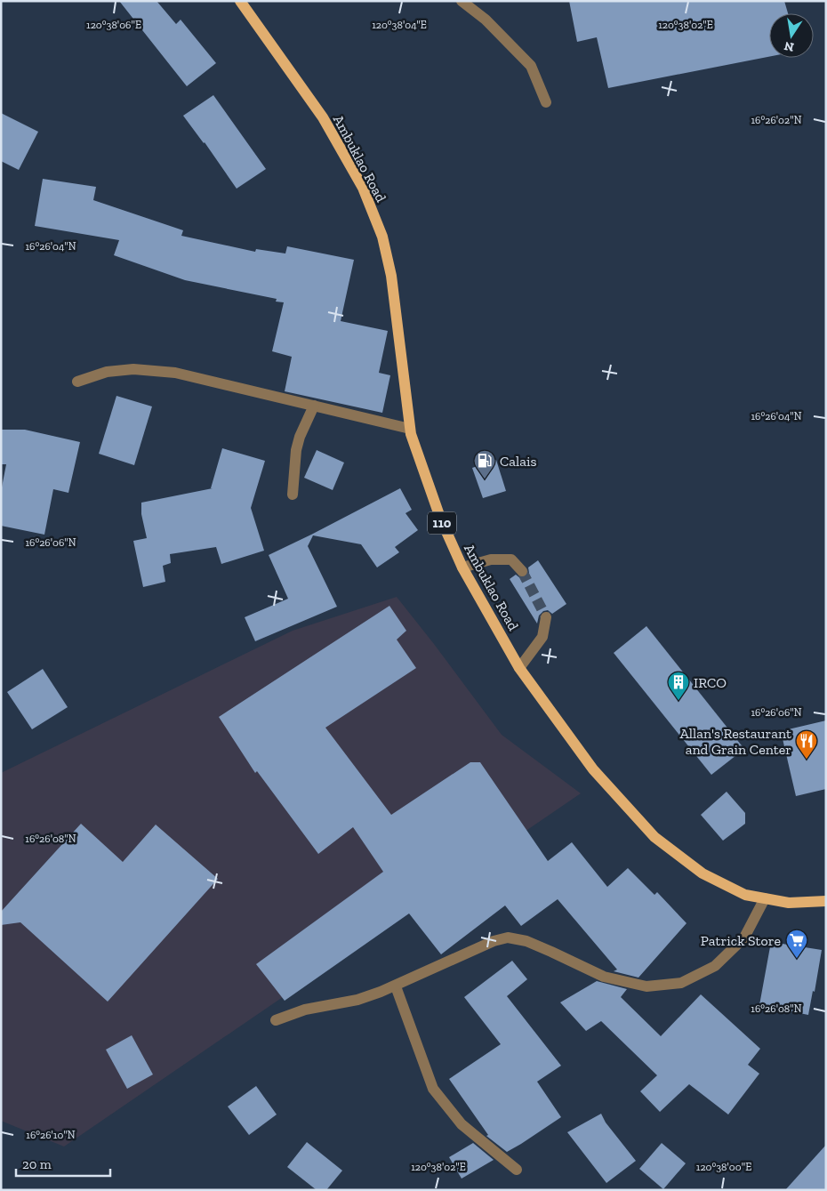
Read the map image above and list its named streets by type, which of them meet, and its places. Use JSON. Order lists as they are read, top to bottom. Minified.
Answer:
{"streets":{"main road":["Ambuklao Road","110"]},"places":{"fuel station":["Calais"],"building":["IRCO"],"restaurant":["Allan's Restaurant and Grain Center"],"supermarket":["Patrick Store"]},"scale_bar":"20 m","north":"bottom","coordinates":["120°38'06\"E","120°38'04\"E","120°38'02\"E","16°26'02\"N","16°26'04\"N","16°26'06\"N","16°26'08\"N","16°26'10\"N","120°38'00\"E"]}
